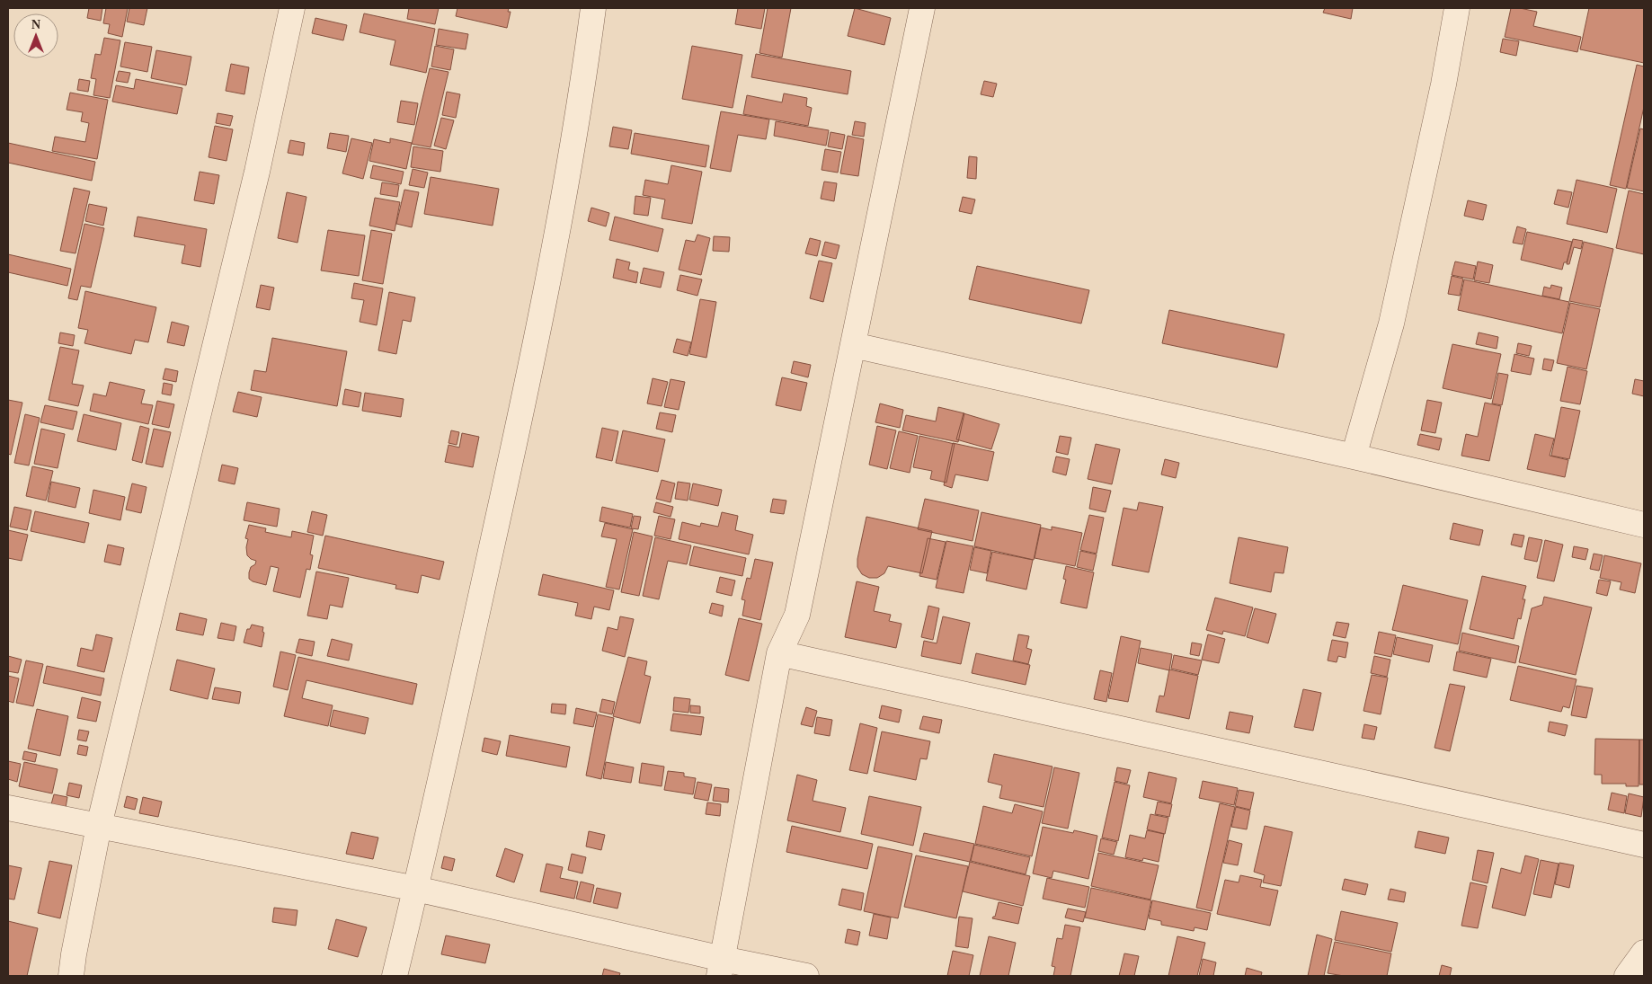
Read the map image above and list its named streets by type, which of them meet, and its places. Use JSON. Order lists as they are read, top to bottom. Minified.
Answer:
{"north":"top"}
